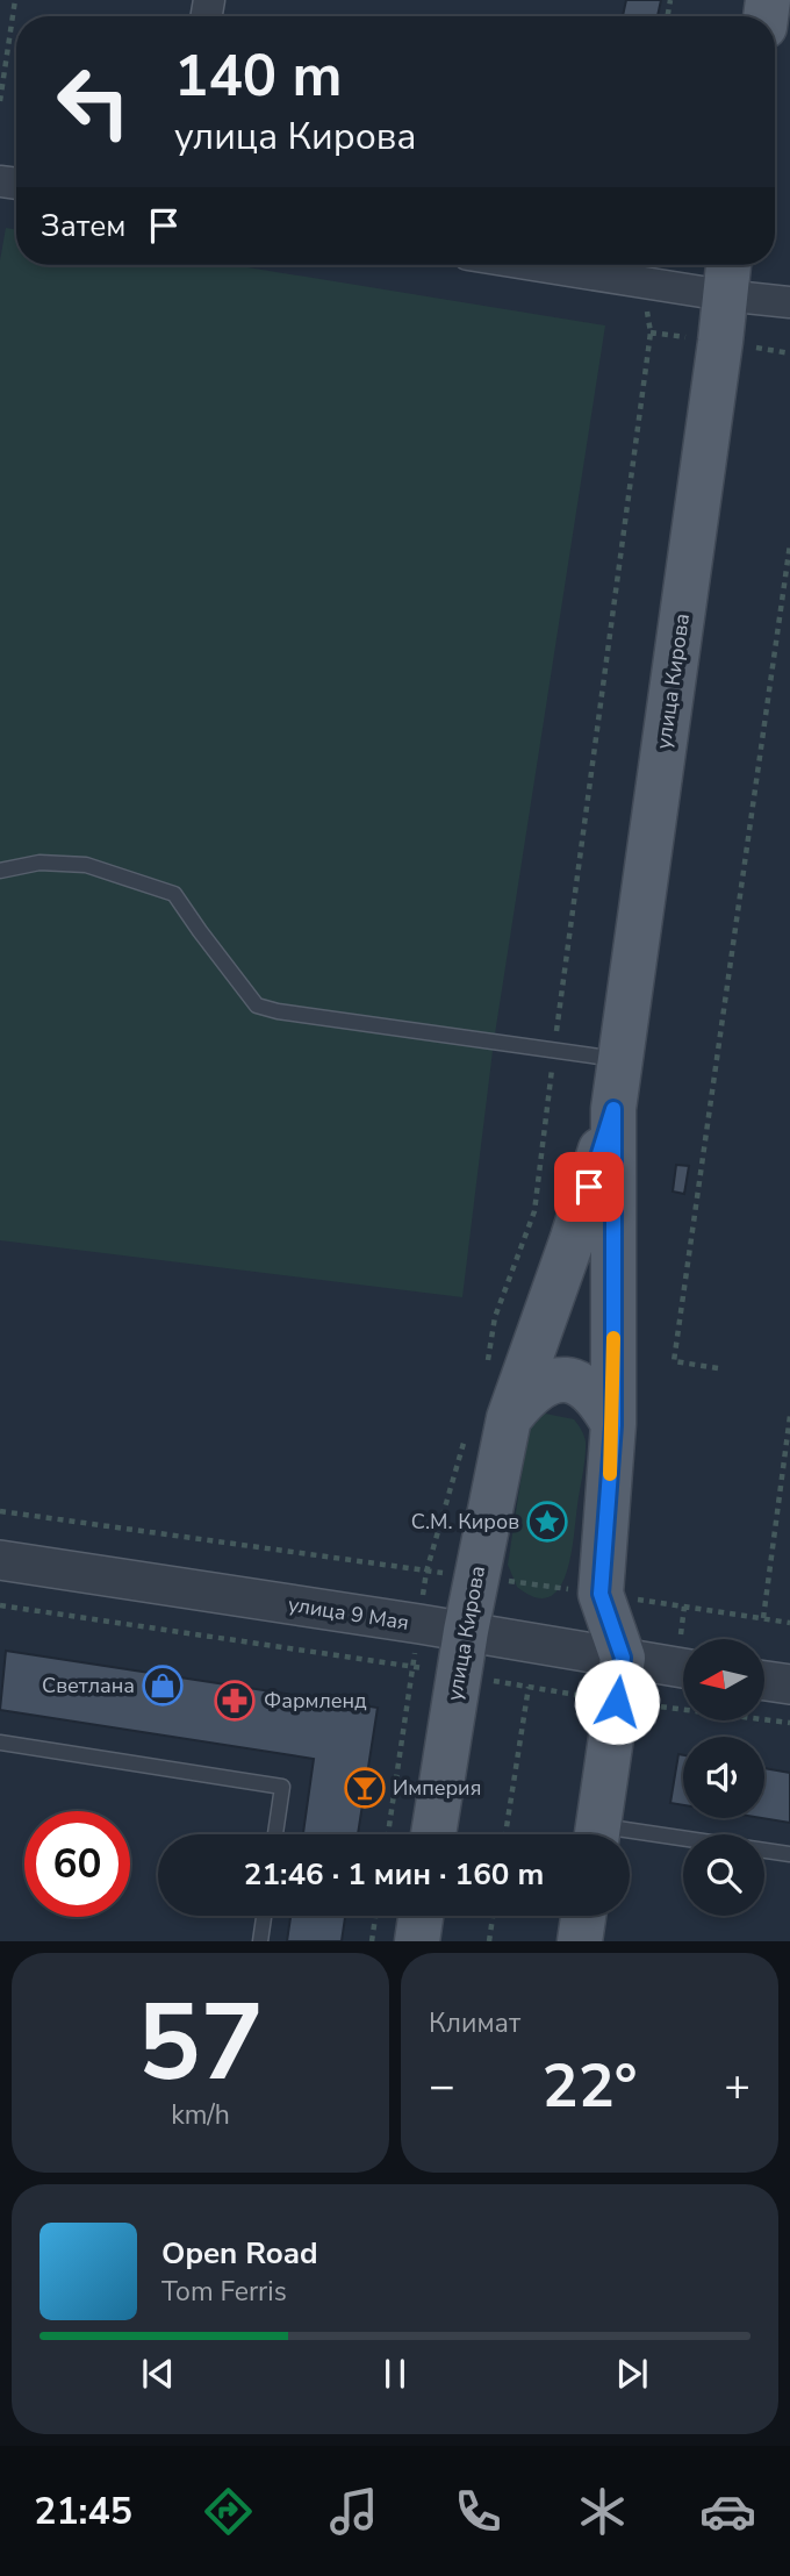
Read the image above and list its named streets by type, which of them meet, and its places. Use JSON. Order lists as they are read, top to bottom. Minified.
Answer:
{"streets":{"main road":["улица Кирова"],"street":["улица 9 Мая"]},"crossings":[["улица Кирова","улица 9 Мая"]],"places":{"place":["С.М. Киров"],"shop":["Светлана"],"pharmacy":["Фармленд"],"bar":["Империя"]},"north":"left","page":{"turn":["140 m","улица Кирова"],"then":"Затем","limit":"60","trip":"21:46 · 1 мин · 160 m","tile":[["57","km/h"],"Климат"],"heat":["−","22°","+"],"song":["Open Road","Tom Ferris"],"tabs":"21:45"}}
